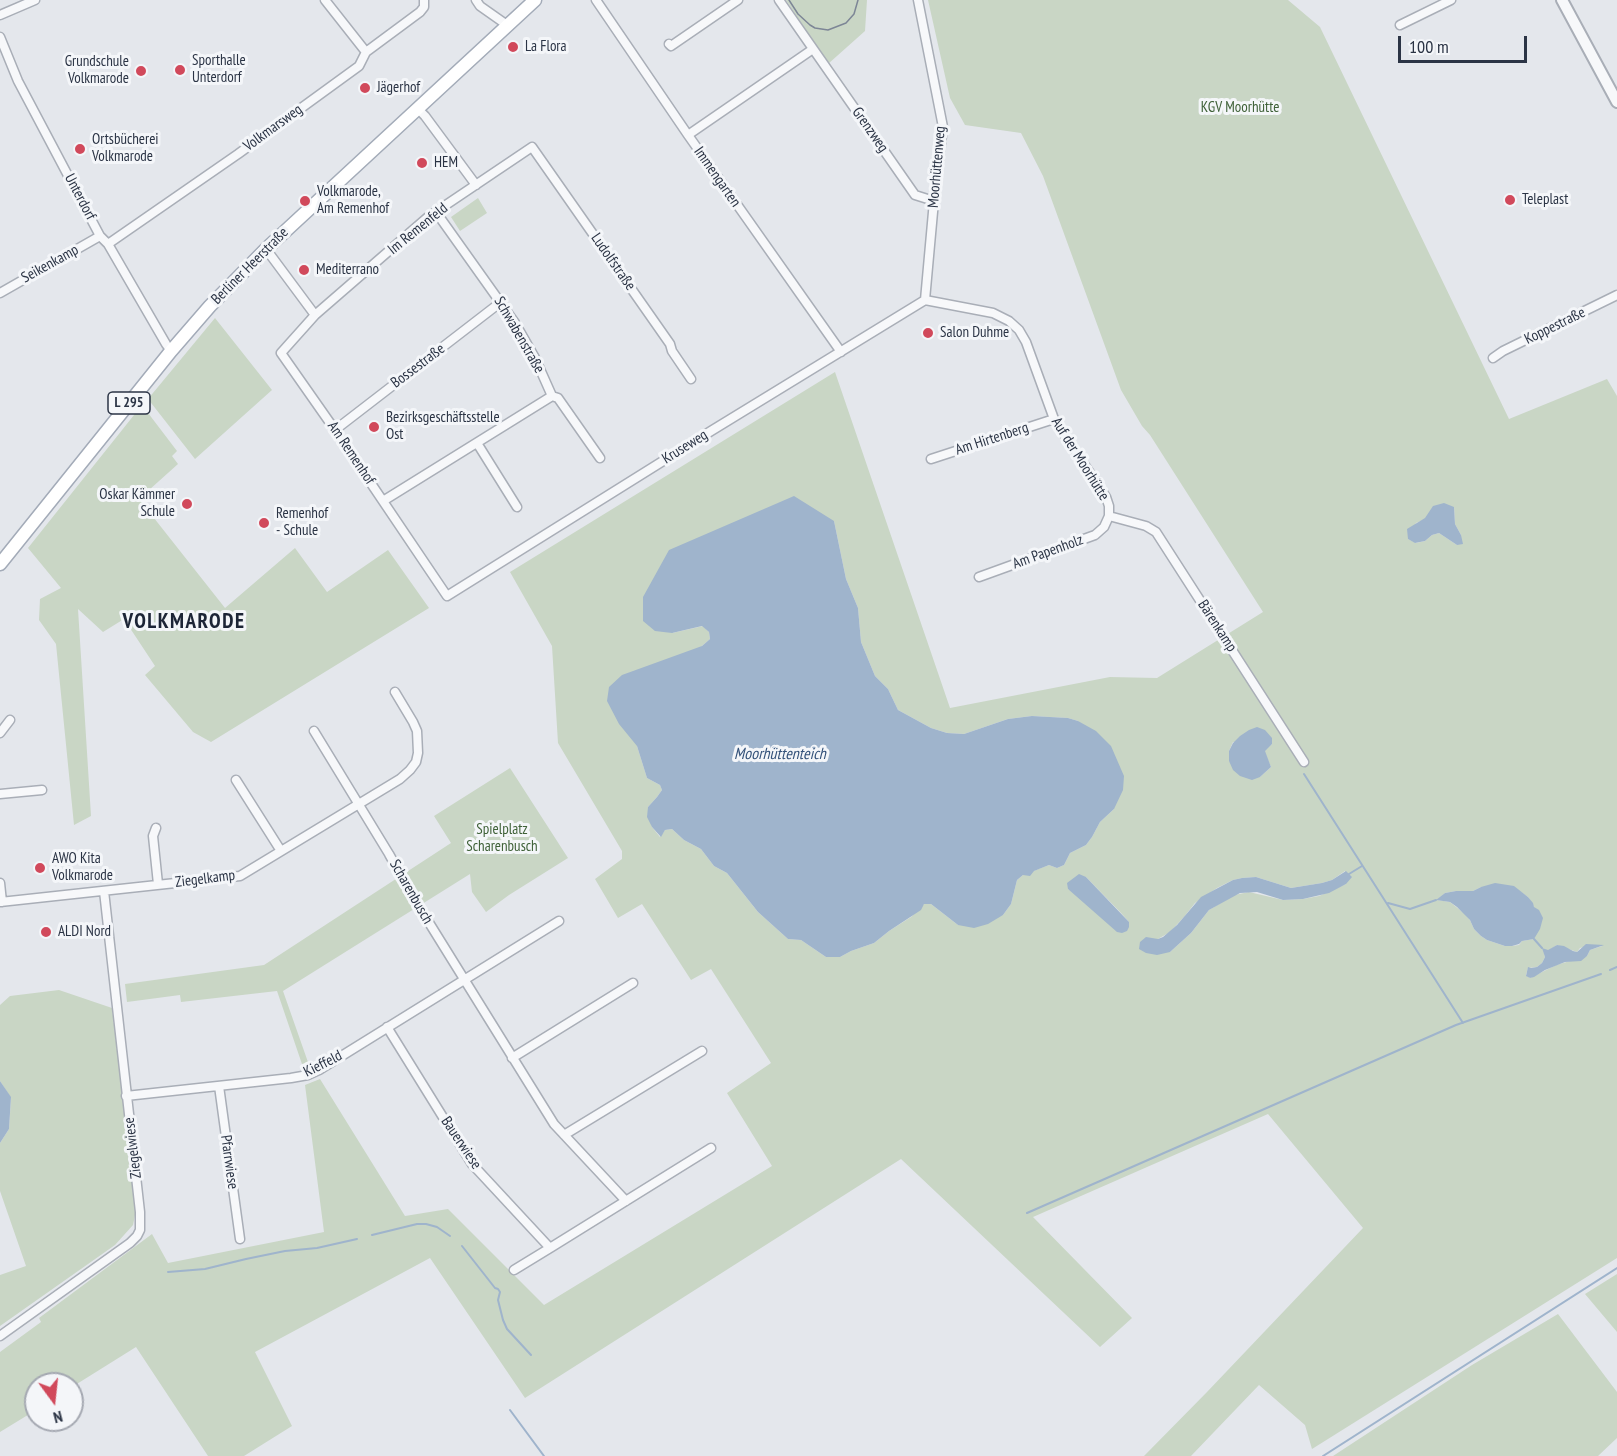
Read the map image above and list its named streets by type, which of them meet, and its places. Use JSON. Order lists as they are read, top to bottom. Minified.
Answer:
{"streets":{"main road":["Berliner Heerstraße","L 295"],"street":["Volkmarsweg","Grenzweg","Moorhüttenweg","Immengarten","Unterdorf","Im Remenfeld","Ludolfstraße","Seikenkamp","Koppestraße","Schwabenstraße","Bossestraße","Am Hirtenberg","Kruseweg","Am Remenhof","Auf der Moorhütte","Am Papenholz","Bärenkamp","Ziegelkamp","Scharenbusch","Kieffeld","Bauerwiese","Ziegelwiese","Pfarrwiese"]},"crossings":[["Volkmarsweg","Unterdorf"],["Grenzweg","Moorhüttenweg"],["Moorhüttenweg","Kruseweg"],["Moorhüttenweg","Auf der Moorhütte"],["Immengarten","Kruseweg"],["Unterdorf","Seikenkamp"],["Unterdorf","Berliner Heerstraße"],["Im Remenfeld","Ludolfstraße"],["Im Remenfeld","Schwabenstraße"],["Im Remenfeld","Am Remenhof"],["Schwabenstraße","Bossestraße"],["Bossestraße","Am Remenhof"],["Am Hirtenberg","Auf der Moorhütte"],["Kruseweg","Am Remenhof"],["Kruseweg","Auf der Moorhütte"],["Auf der Moorhütte","Am Papenholz"],["Auf der Moorhütte","Bärenkamp"],["Am Papenholz","Bärenkamp"],["Ziegelkamp","Scharenbusch"],["Ziegelkamp","Ziegelwiese"],["Scharenbusch","Kieffeld"],["Kieffeld","Bauerwiese"],["Kieffeld","Ziegelwiese"],["Kieffeld","Pfarrwiese"]],"districts":["VOLKMARODE"],"water":["Moorhüttenteich"],"parks":["KGV Moorhütte","Spielplatz Scharenbusch"],"places":["La Flora","Sporthalle Unterdorf","Grundschule Volkmarode","Jägerhof","Ortsbücherei Volkmarode","HEM","Teleplast","Volkmarode, Am Remenhof","Mediterrano","Salon Duhme","Bezirksgeschäftsstelle Ost","Oskar Kämmer Schule","Remenhof - Schule","AWO Kita Volkmarode","ALDI Nord"],"scale_bar":"100 m","north":"bottom"}
